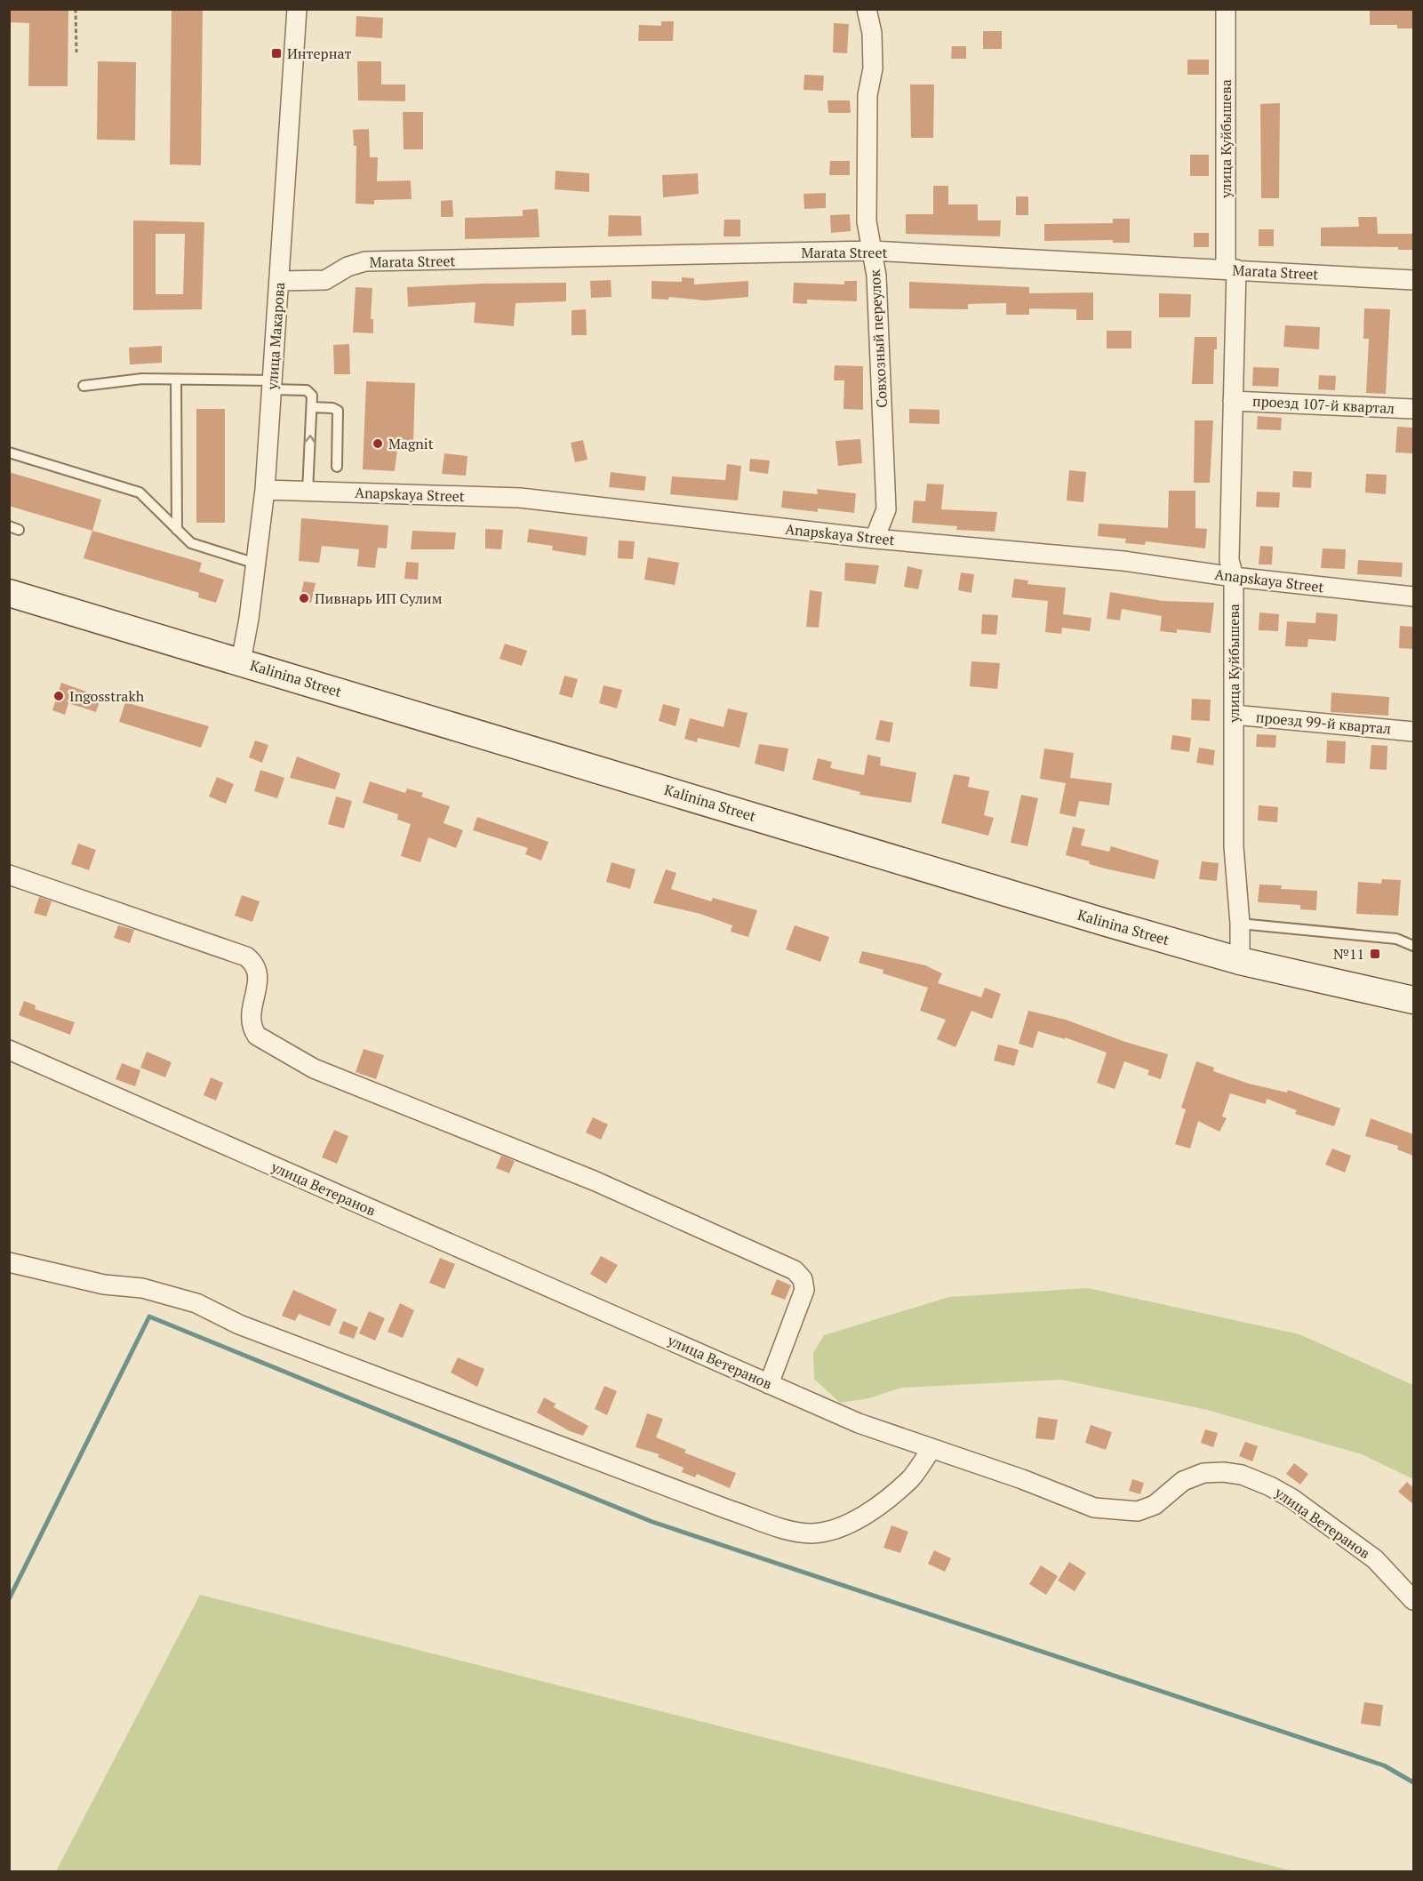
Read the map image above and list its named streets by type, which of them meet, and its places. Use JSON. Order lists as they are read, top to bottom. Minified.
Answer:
{"streets":{"main road":["Kalinina Street"],"street":["улица Куйбышева","Marata Street","улица Макарова","Совхозный переулок","проезд 107-й квартал","Anapskaya Street","проезд 99-й квартал","улица Ветеранов"]},"crossings":[["улица Куйбышева","Marata Street"],["улица Куйбышева","проезд 107-й квартал"],["улица Куйбышева","Anapskaya Street"],["улица Куйбышева","Kalinina Street"],["улица Куйбышева","проезд 99-й квартал"],["Marata Street","улица Макарова"],["Marata Street","Совхозный переулок"],["улица Макарова","Anapskaya Street"],["улица Макарова","Kalinina Street"],["Совхозный переулок","Anapskaya Street"]],"places":{"transit":["Интернат","№11"],"other":["Magnit","Пивнарь ИП Сулим","Ingosstrakh"]}}
